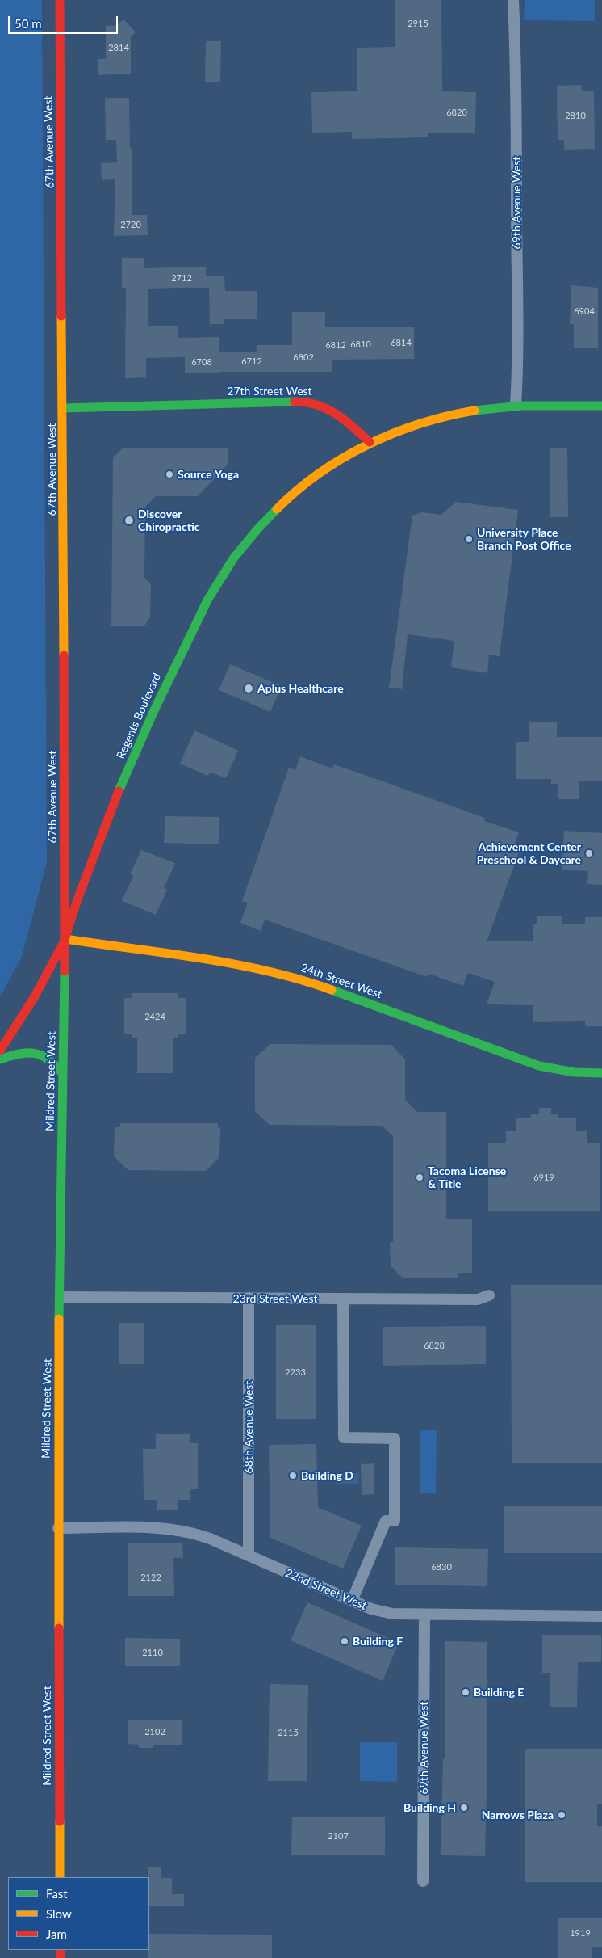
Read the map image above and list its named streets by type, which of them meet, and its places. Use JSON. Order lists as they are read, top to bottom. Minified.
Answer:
{"streets":{"main road":["67th Avenue West","27th Street West","Regents Boulevard","24th Street West","Mildred Street West"],"street":["69th Avenue West","23rd Street West","68th Avenue West","22nd Street West"]},"crossings":[["67th Avenue West","27th Street West"],["67th Avenue West","Regents Boulevard"],["67th Avenue West","24th Street West"],["67th Avenue West","Mildred Street West"],["69th Avenue West","22nd Street West"],["27th Street West","Regents Boulevard"],["Regents Boulevard","24th Street West"],["Regents Boulevard","Mildred Street West"],["24th Street West","Mildred Street West"],["Mildred Street West","23rd Street West"],["Mildred Street West","22nd Street West"],["23rd Street West","68th Avenue West"],["68th Avenue West","22nd Street West"]],"places":["Source Yoga","Discover Chiropractic","University Place Branch Post Office","Aplus Healthcare","Achievement Center Preschool & Daycare","Tacoma License & Title","Building D","Building F","Building E","Building H","Narrows Plaza"],"house_numbers":["2915","2814","6820","2810","2720","2712","6904","6814","6810","6812","6802","6712","6708","2424","6919","6828","2233","6830","2122","2110","2102","2115","2107","1919"],"legend":["Fast","Slow","Jam"],"scale_bar":"50 m"}
